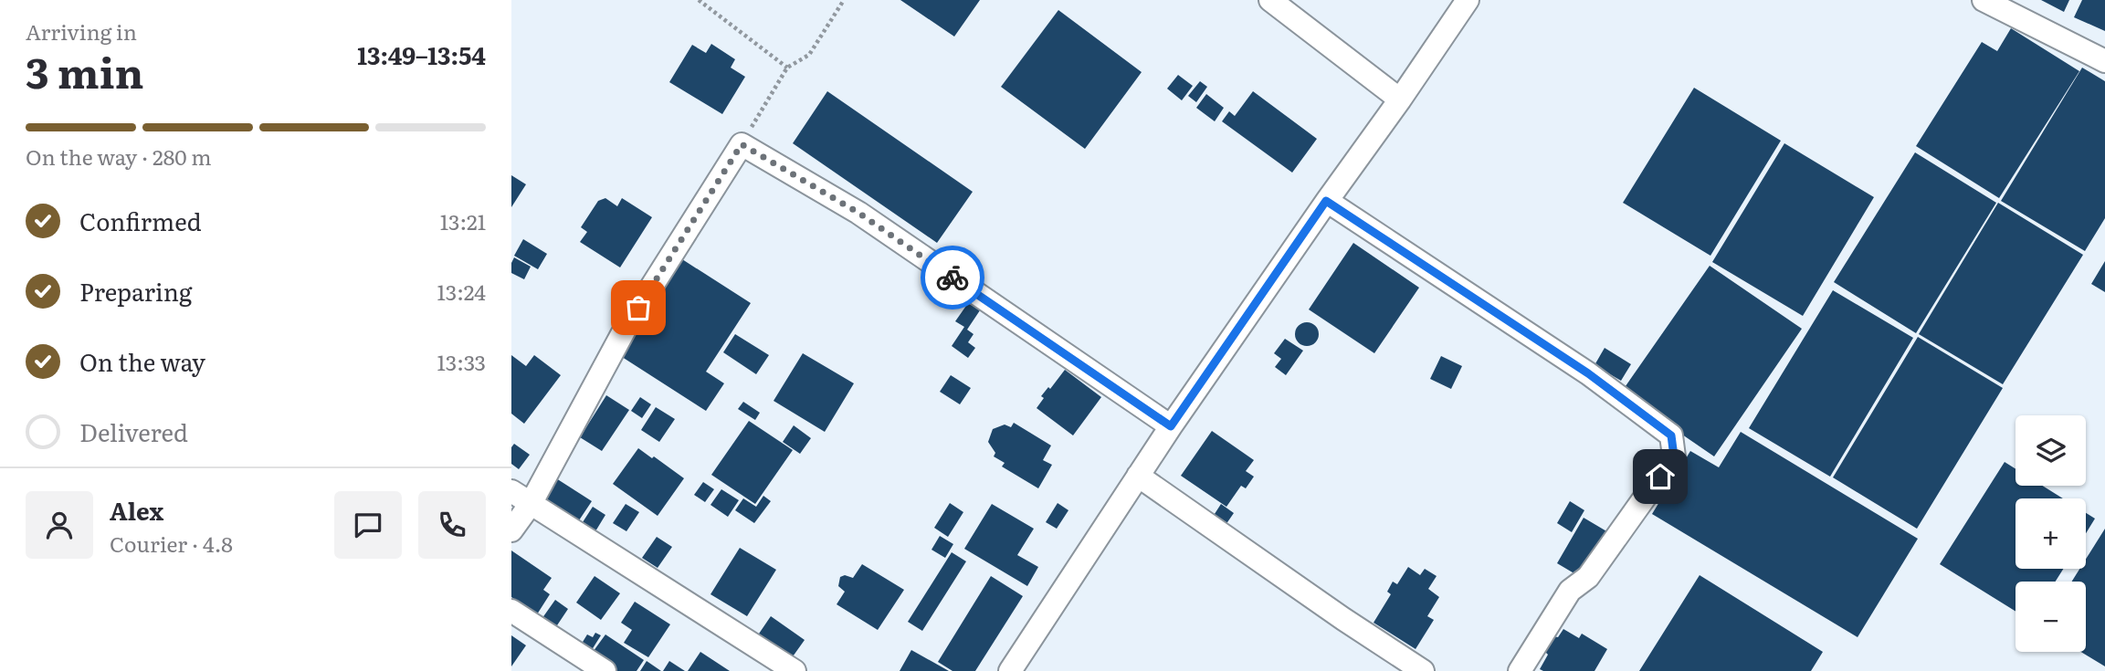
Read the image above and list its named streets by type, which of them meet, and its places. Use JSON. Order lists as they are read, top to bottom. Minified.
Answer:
{"page":{"heading":["3 min","Arriving in","13:49–13:54"],"panel":["Alex","Courier · 4.8"],"bar":"On the way · 280 m","list":[["Confirmed","13:21"],["Preparing","13:24"],["On the way","13:33"],"Delivered"],"map_buttons":["+","−"]}}
